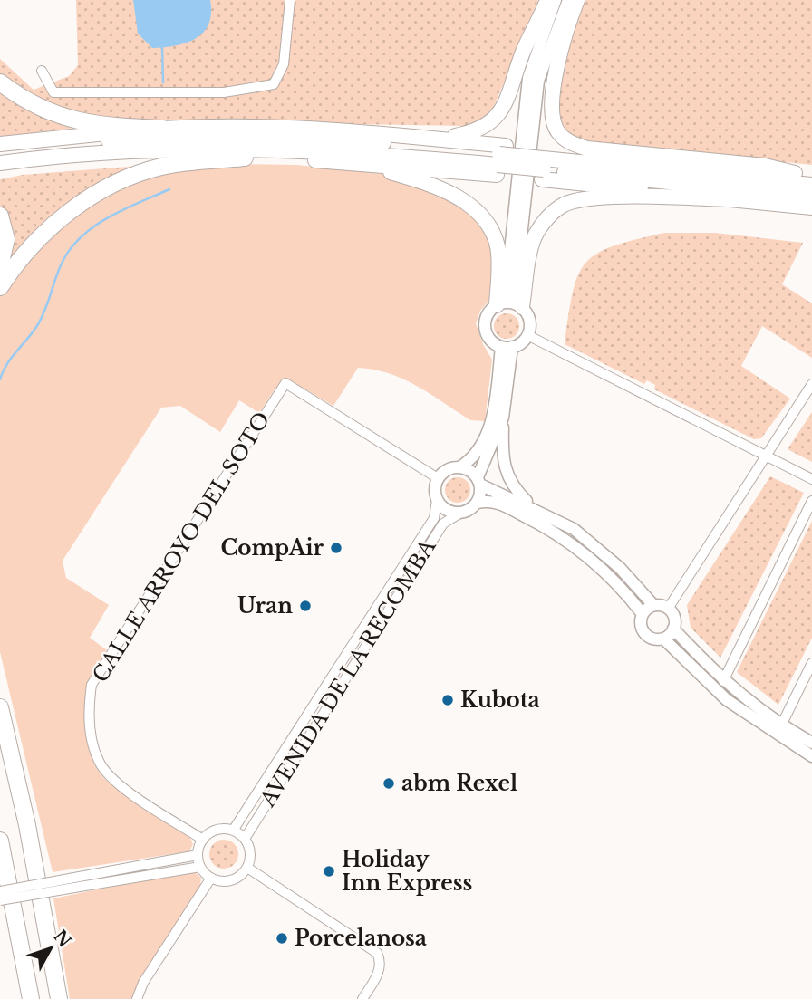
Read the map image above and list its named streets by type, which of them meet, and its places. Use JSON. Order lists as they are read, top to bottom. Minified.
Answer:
{"streets":{"street":["CALLE ARROYO DEL SOTO","AVENIDA DE LA RECOMBA"]},"crossings":[["CALLE ARROYO DEL SOTO","AVENIDA DE LA RECOMBA"]],"places":["CompAir","Uran","Kubota","abm Rexel","Holiday Inn Express","Porcelanosa"],"north":"top right"}
